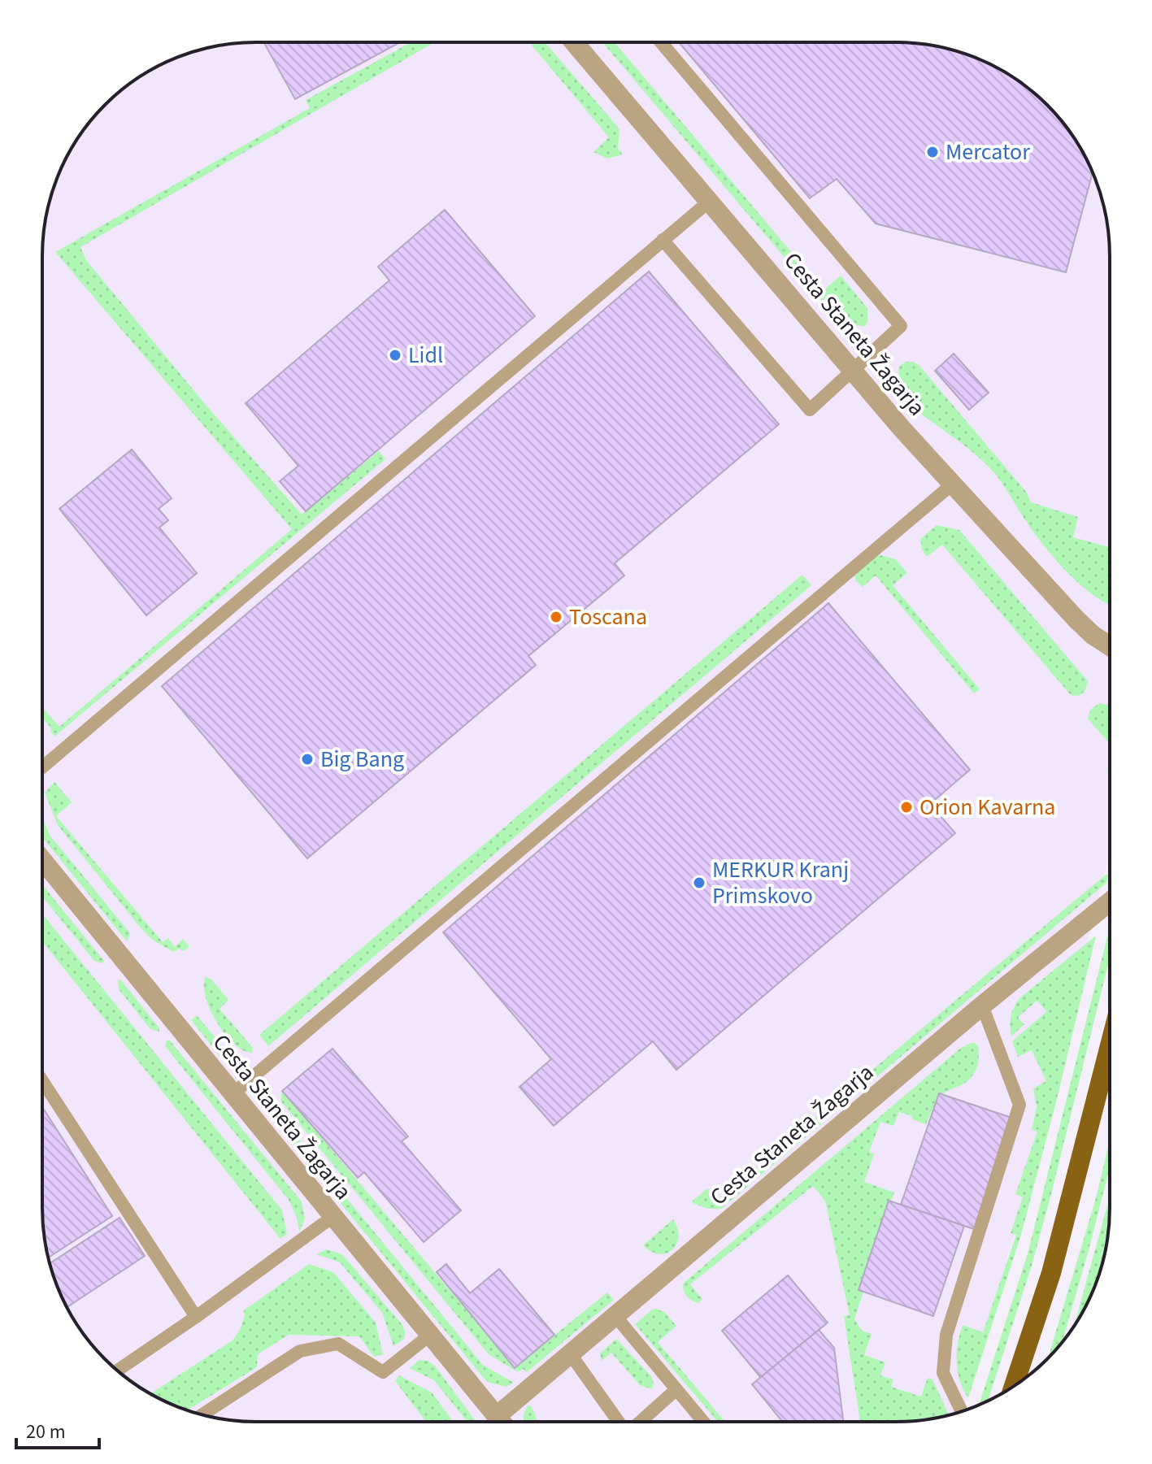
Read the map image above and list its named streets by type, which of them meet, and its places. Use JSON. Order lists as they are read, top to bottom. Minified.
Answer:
{"streets":{"street":["Cesta Staneta Žagarja"]},"places":["Mercator","Lidl","Toscana","Big Bang","Orion Kavarna","MERKUR Kranj Primskovo"],"scale_bar":"20 m"}
